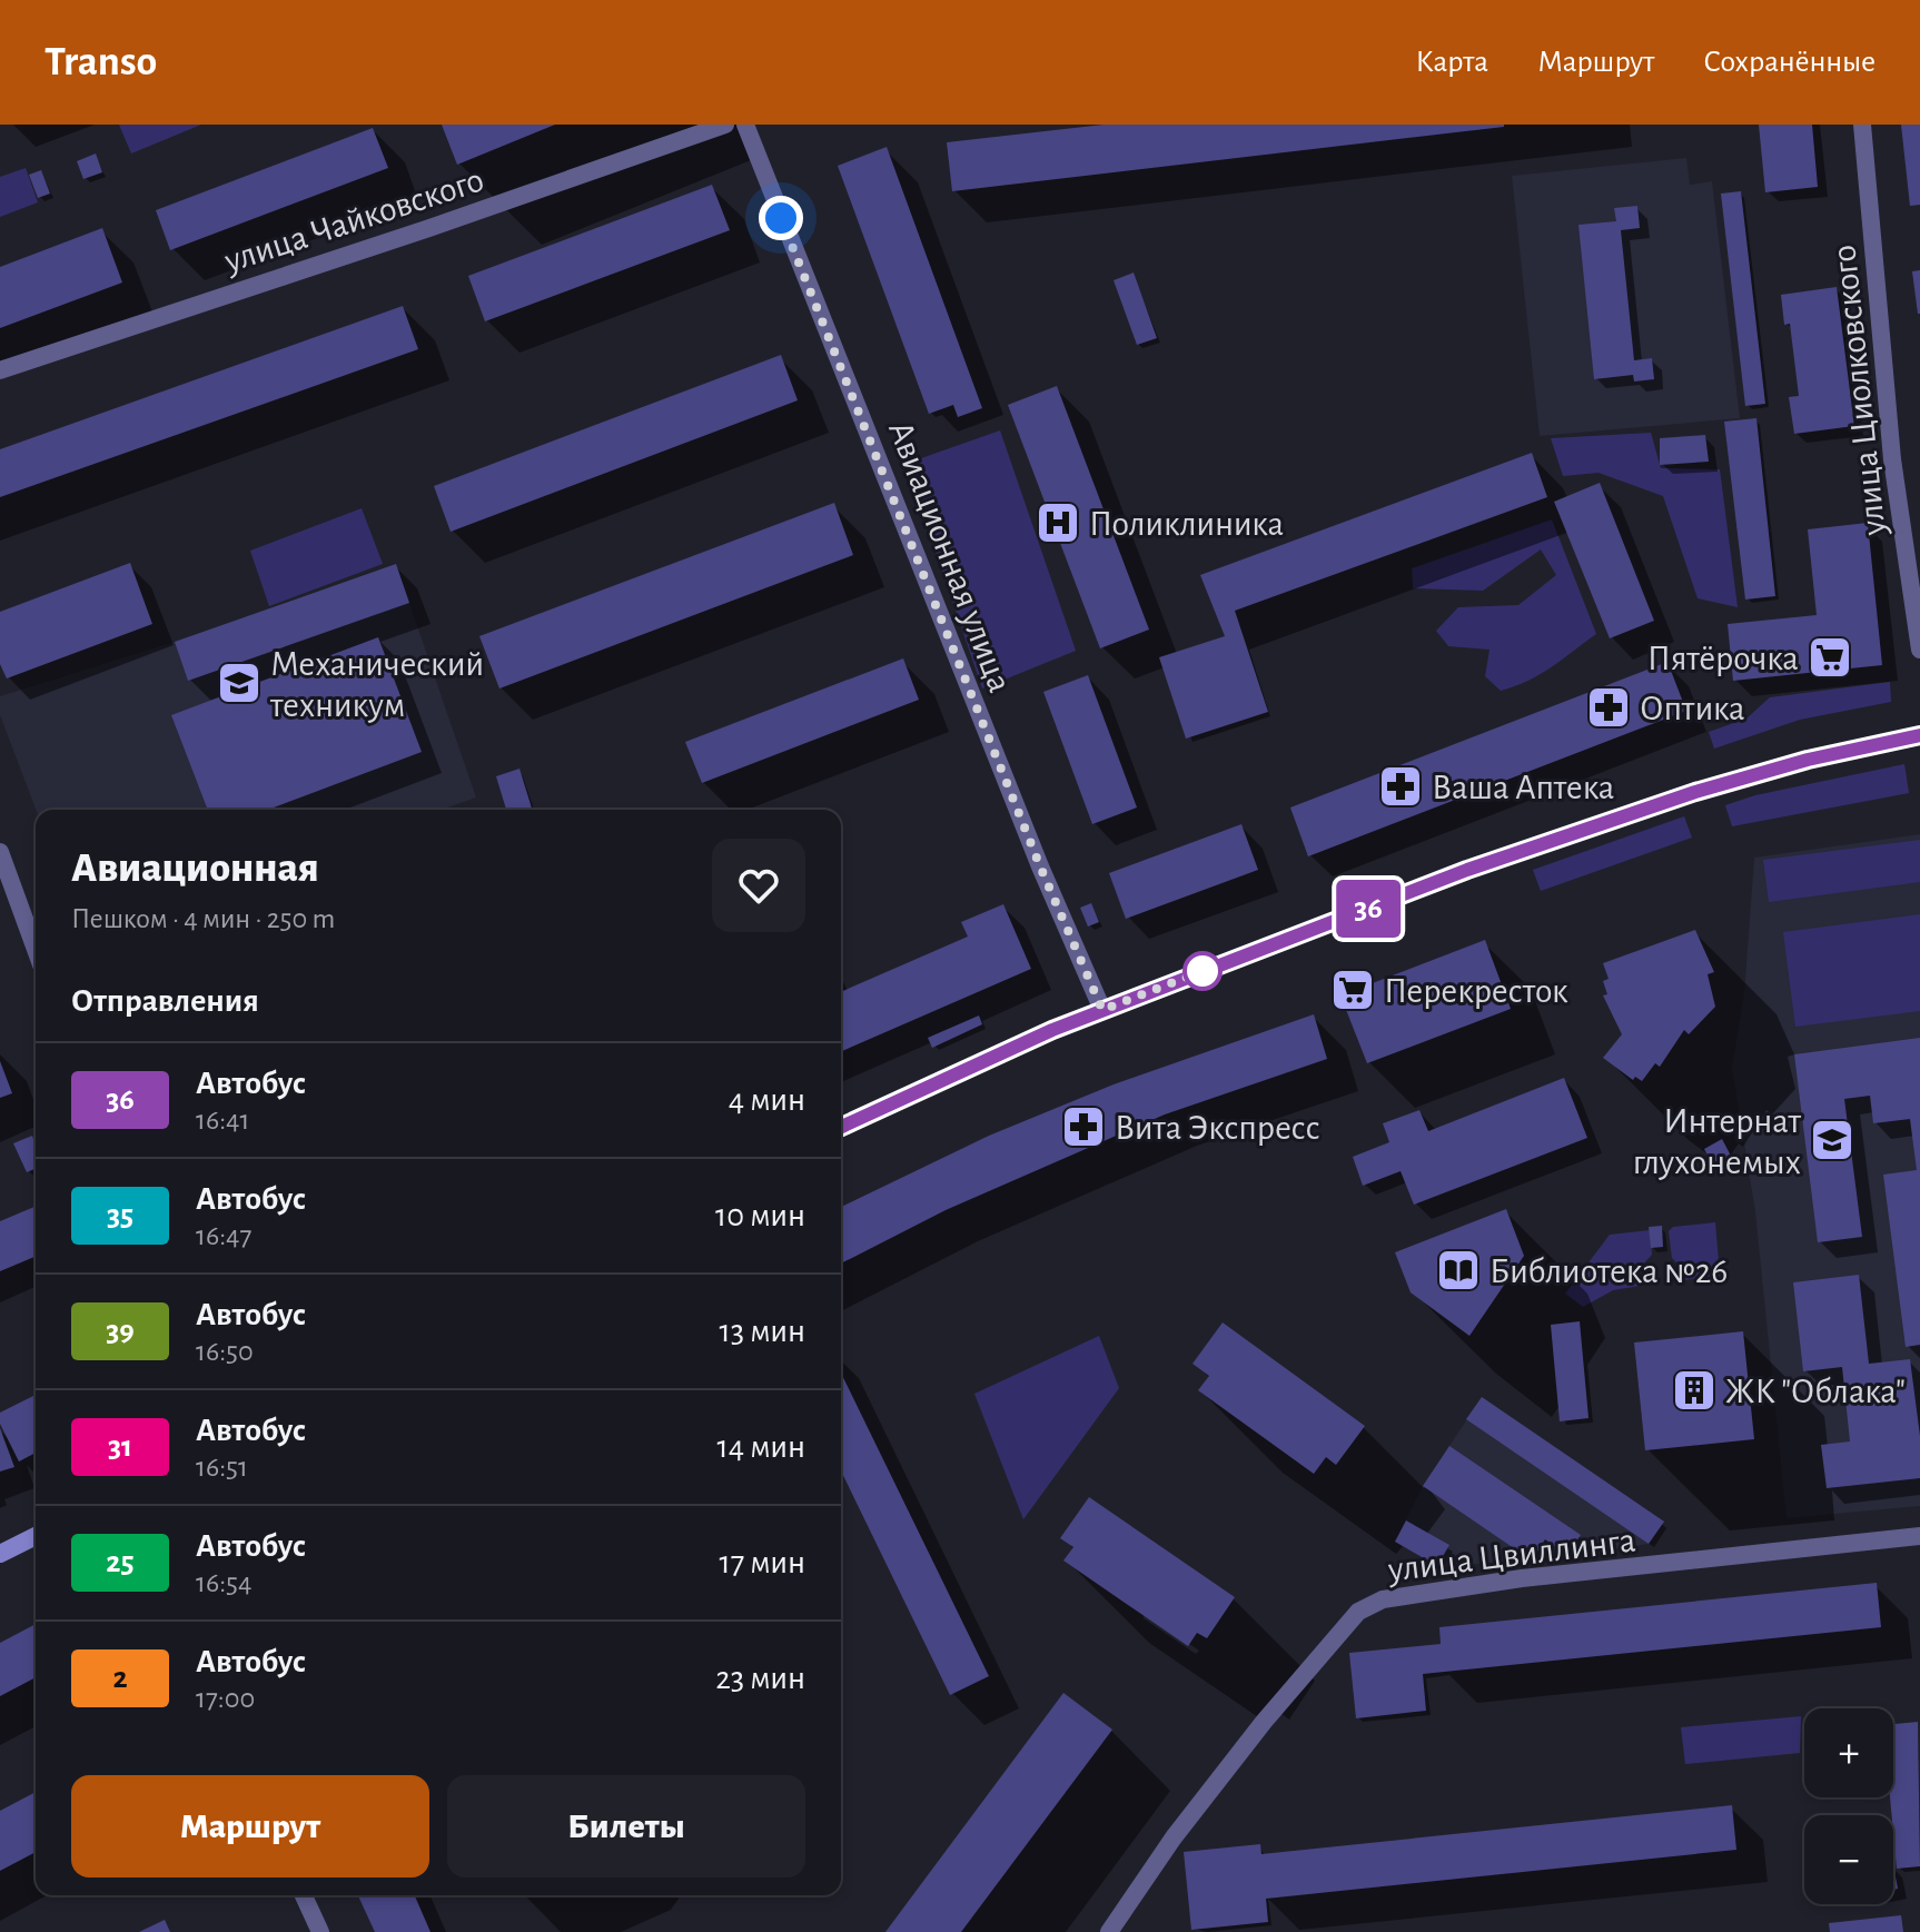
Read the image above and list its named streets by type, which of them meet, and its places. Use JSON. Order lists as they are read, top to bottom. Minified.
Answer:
{"streets":{"street":["улица Чайковского","улица Циолковского","Авиационная улица","улица Цвиллинга"]},"places":{"hospital":["Поликлиника"],"supermarket":["Пятёрочка","Перекресток"],"school or university":["Механический техникум","Интернат глухонемых"],"pharmacy":["Оптика","Ваша Аптека","Вита Экспресс"],"library":["Библиотека №26"],"building":["ЖК \"Облака\""]},"lines":["bus line 36"],"page":{"header":"Transo","nav":["Карта","Маршрут","Сохранённые"],"on_map":"36","heading":[["Авиационная","Пешком · 4 мин · 250 m"],"Отправления"],"list":[{"mark":"36","name":"Автобус","note":"16:41","value":"4 мин"},{"mark":"35","name":"Автобус","note":"16:47","value":"10 мин"},{"mark":"39","name":"Автобус","note":"16:50","value":"13 мин"},{"mark":"31","name":"Автобус","note":"16:51","value":"14 мин"},{"mark":"25","name":"Автобус","note":"16:54","value":"17 мин"},{"mark":"2","name":"Автобус","note":"17:00","value":"23 мин"}],"map_buttons":["+","−"],"buttons":["Маршрут","Билеты"]}}
